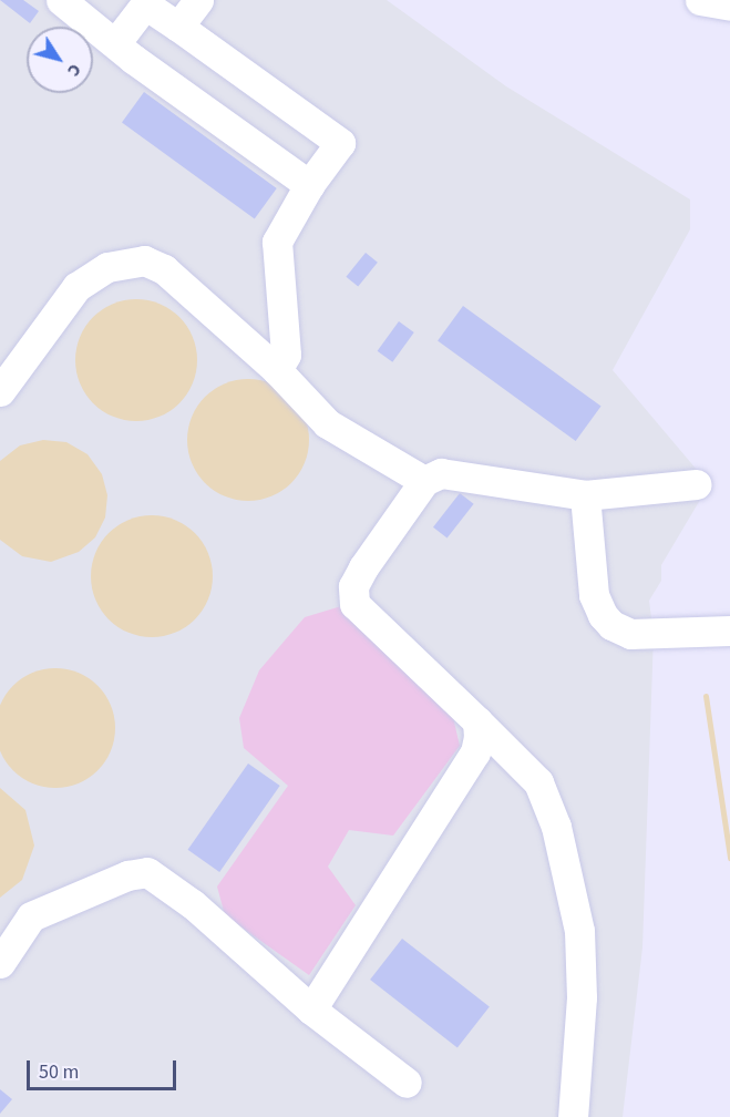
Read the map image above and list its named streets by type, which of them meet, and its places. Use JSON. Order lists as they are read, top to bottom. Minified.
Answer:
{"scale_bar":"50 m","north":"bottom right"}
